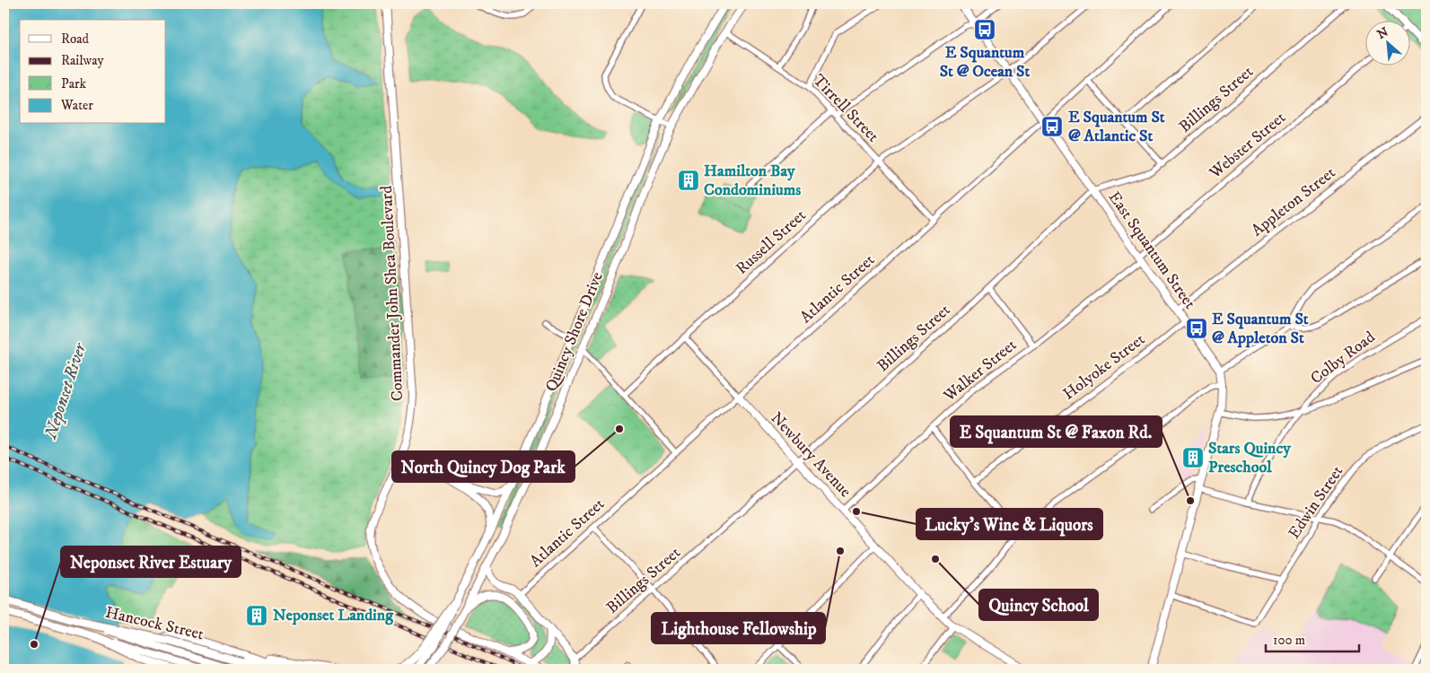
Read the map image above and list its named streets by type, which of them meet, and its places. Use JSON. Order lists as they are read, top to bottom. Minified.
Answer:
{"streets":{"main road":["East Squantum Street","Commander John Shea Boulevard","Quincy Shore Drive","Newbury Avenue","Hancock Street"],"street":["Billings Street","Tirrell Street","Webster Street","Appleton Street","Russell Street","Atlantic Street","Colby Road","Holyoke Street","Walker Street","Edwin Street"]},"crossings":[["Billings Street","East Squantum Street"],["Billings Street","Newbury Avenue"],["Tirrell Street","Russell Street"],["Tirrell Street","Atlantic Street"],["Tirrell Street","Quincy Shore Drive"],["Webster Street","East Squantum Street"],["Webster Street","Walker Street"],["Appleton Street","East Squantum Street"],["Russell Street","East Squantum Street"],["Russell Street","Newbury Avenue"],["East Squantum Street","Atlantic Street"],["East Squantum Street","Holyoke Street"],["East Squantum Street","Walker Street"],["East Squantum Street","Edwin Street"],["Atlantic Street","Newbury Avenue"],["Walker Street","Newbury Avenue"]],"water":["Neponset River"],"places":{"bus stop":["E Squantum St @ Ocean St","E Squantum St @ Atlantic St","E Squantum St @ Appleton St"],"building":["Hamilton Bay Condominiums","Stars Quincy Preschool","Neponset Landing"],"other":["North Quincy Dog Park","E Squantum St @ Faxon Rd.","Lucky's Wine & Liquors","Lighthouse Fellowship","Quincy School","Neponset River Estuary"]},"legend":["Road","Railway","Park","Water"],"scale_bar":"100 m","north":"top left"}
